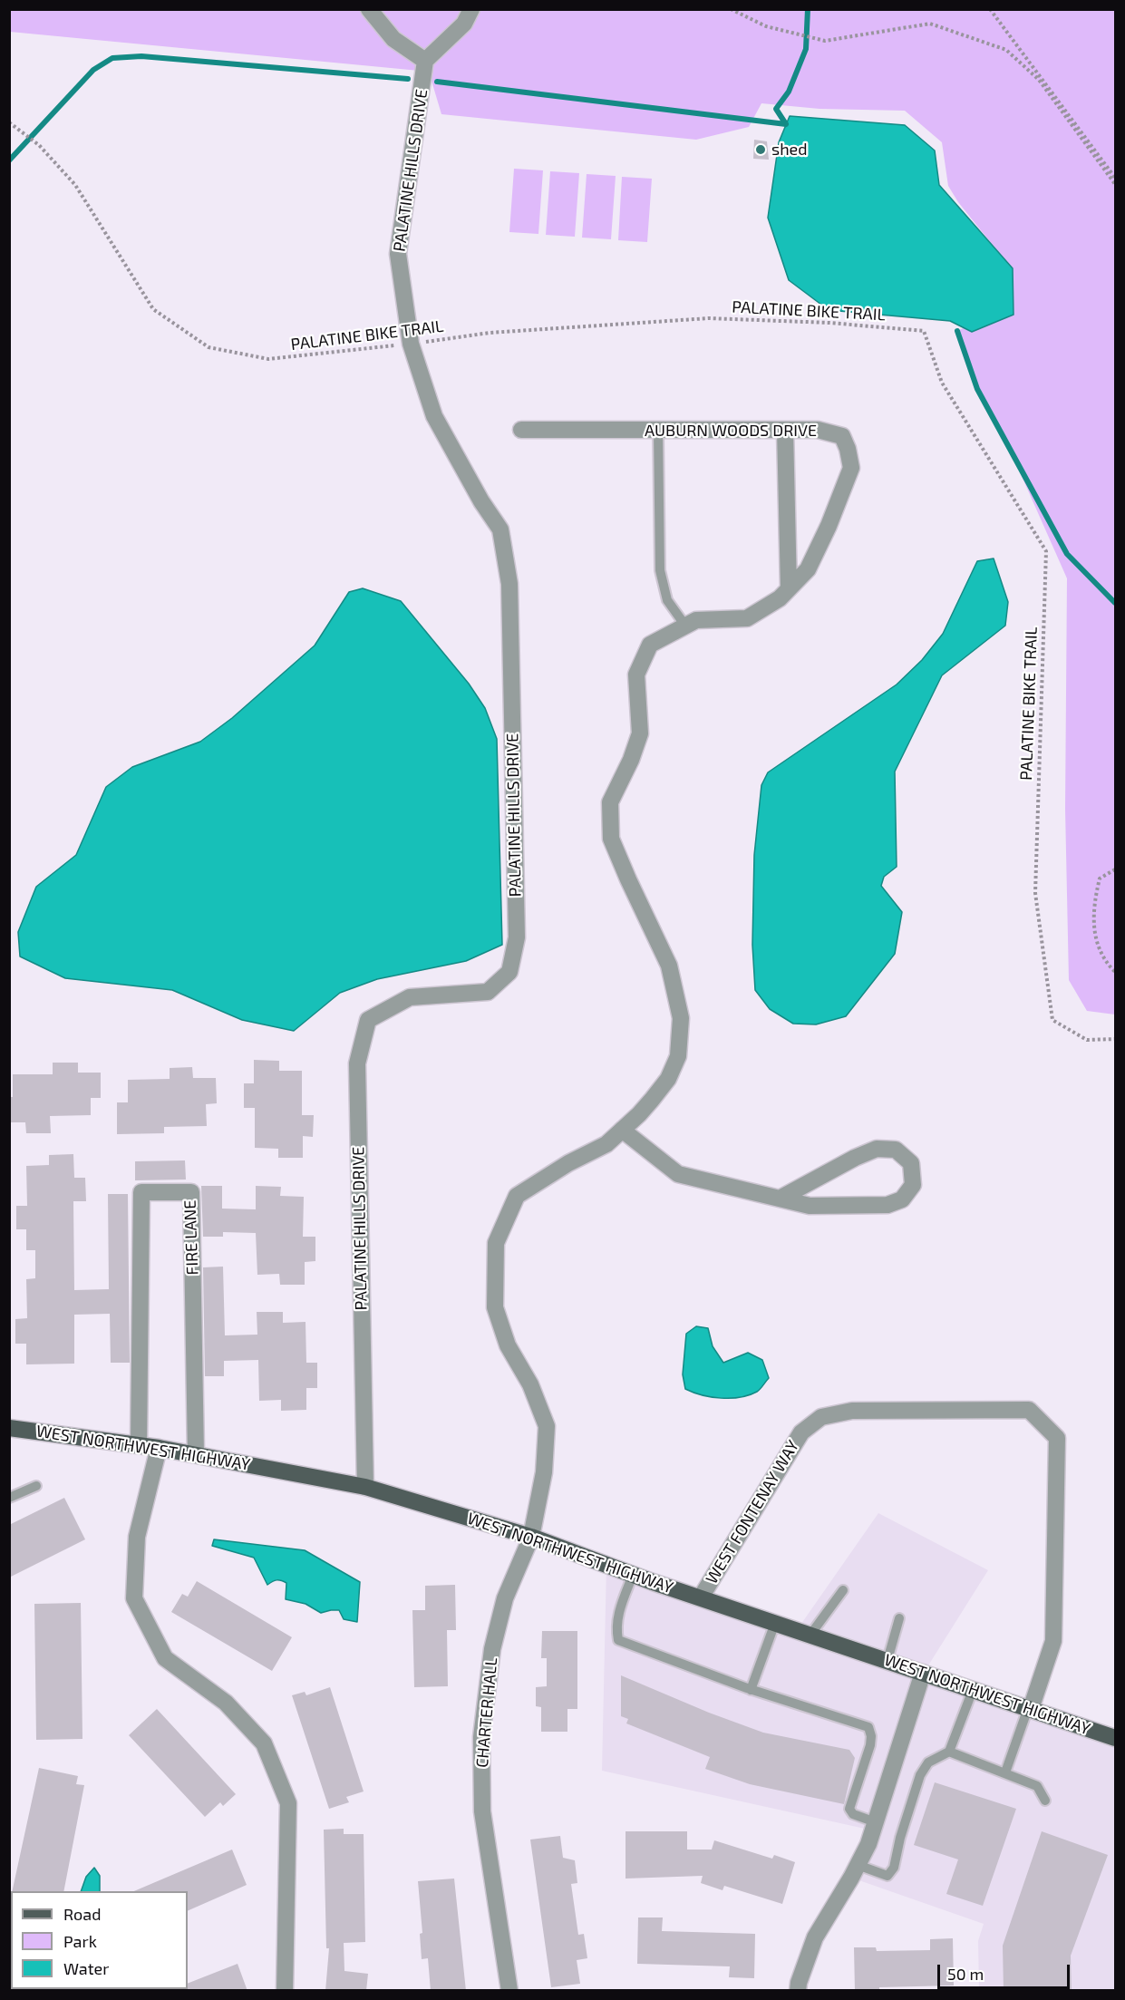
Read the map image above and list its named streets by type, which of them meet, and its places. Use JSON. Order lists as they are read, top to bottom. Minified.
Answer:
{"streets":{"main road":["WEST NORTHWEST HIGHWAY"],"street":["PALATINE HILLS DRIVE","AUBURN WOODS DRIVE","FIRE LANE","WEST FONTENAY WAY","CHARTER HALL"],"path":["PALATINE BIKE TRAIL"]},"crossings":[["PALATINE HILLS DRIVE","PALATINE BIKE TRAIL"],["PALATINE HILLS DRIVE","WEST NORTHWEST HIGHWAY"],["AUBURN WOODS DRIVE","WEST NORTHWEST HIGHWAY"],["AUBURN WOODS DRIVE","CHARTER HALL"],["FIRE LANE","WEST NORTHWEST HIGHWAY"],["WEST NORTHWEST HIGHWAY","WEST FONTENAY WAY"],["WEST NORTHWEST HIGHWAY","CHARTER HALL"]],"places":["shed"],"legend":["Road","Park","Water"],"scale_bar":"50 m"}
